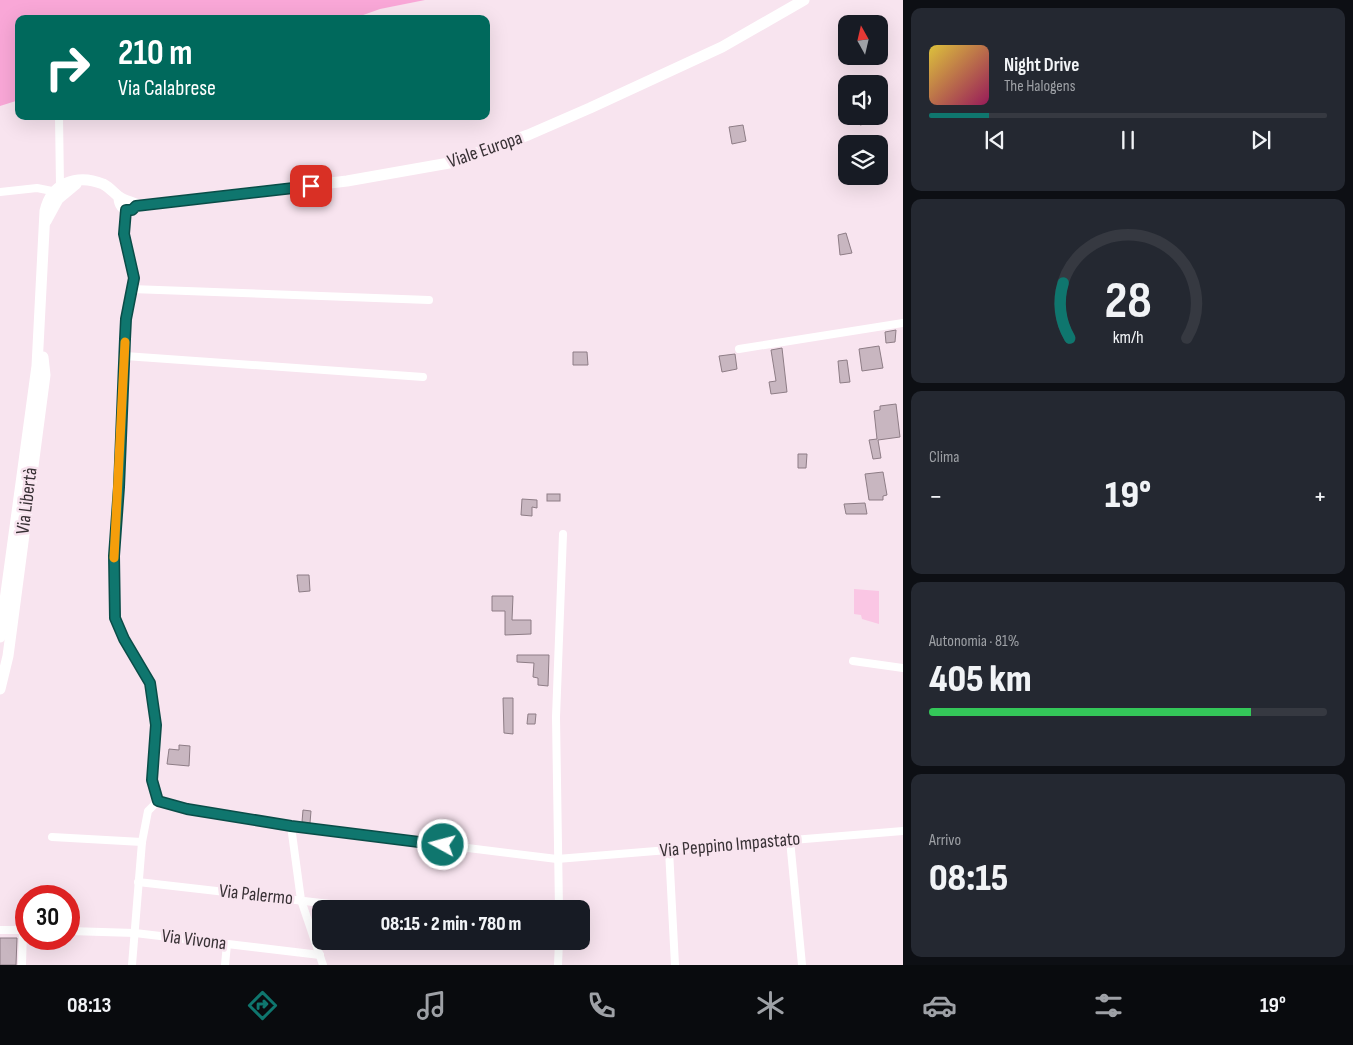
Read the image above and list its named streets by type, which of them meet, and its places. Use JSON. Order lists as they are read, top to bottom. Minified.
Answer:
{"streets":{"street":["Viale Europa","Via Libertà","Via Peppino Impastato","Via Palermo","Via Vivona"]},"north":"top","page":{"turn":["210 m","Via Calabrese"],"song":["Night Drive","The Halogens"],"tile":["Clima",["Autonomia · 81%","405 km"],["Arrivo","08:15"]],"heat":["−","19°","+"],"limit":"30","trip":"08:15 · 2 min · 780 m","tabs":["08:13","19°"],"gauge":["28","km/h"]}}
